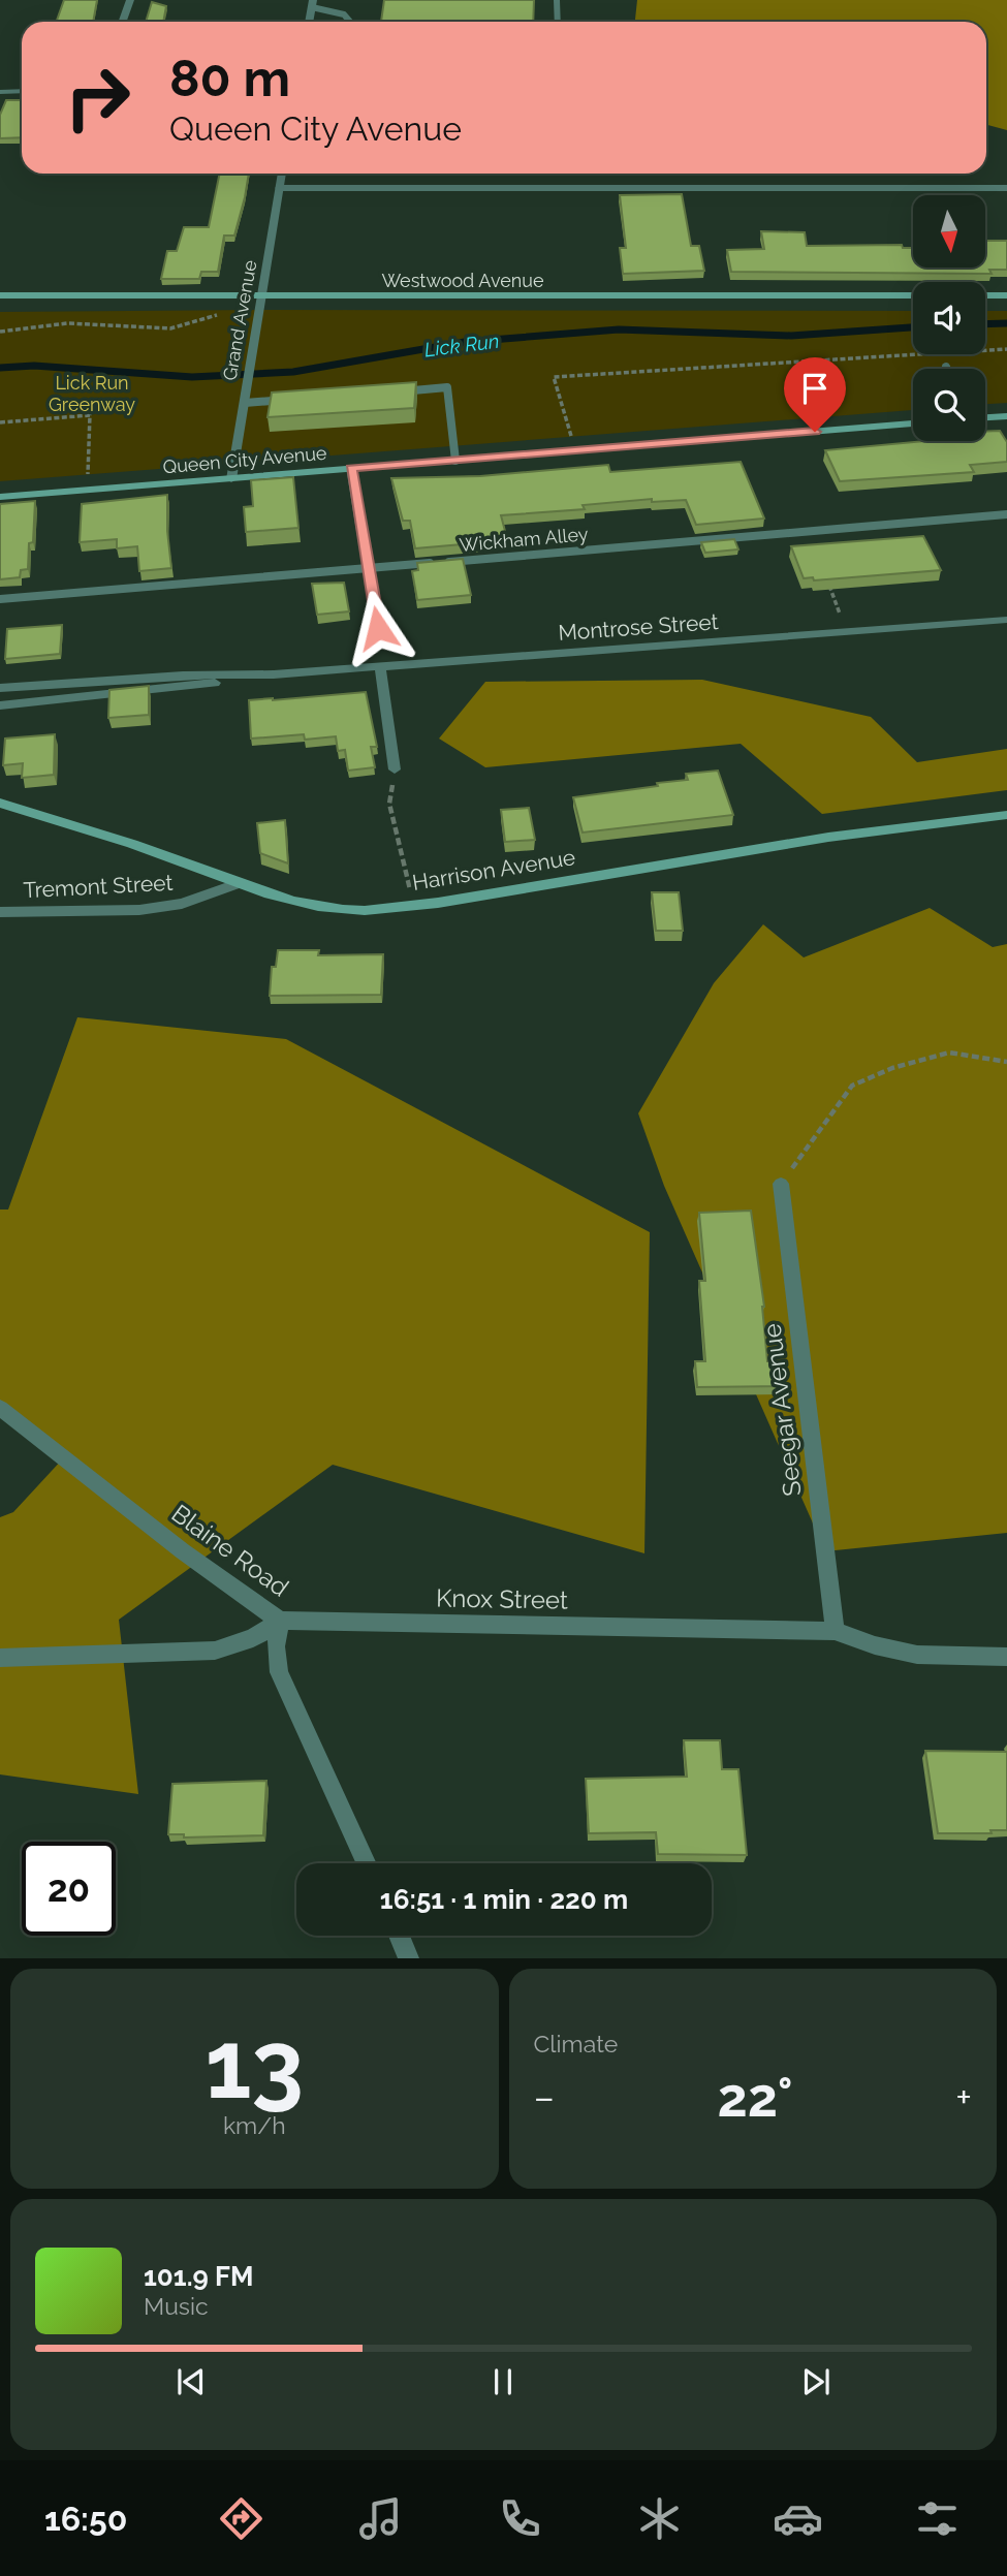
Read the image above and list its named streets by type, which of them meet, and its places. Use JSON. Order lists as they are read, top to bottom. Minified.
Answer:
{"streets":{"main road":["Westwood Avenue","Queen City Avenue","Harrison Avenue"],"street":["Grand Avenue","Montrose Street","Tremont Street","Seegar Avenue","Blaine Road","Knox Street"],"lane":["Wickham Alley"]},"crossings":[["Westwood Avenue","Grand Avenue"],["Grand Avenue","Queen City Avenue"],["Harrison Avenue","Tremont Street"],["Seegar Avenue","Knox Street"],["Blaine Road","Knox Street"]],"water":["Lick Run"],"parks":["Lick Run Greenway"],"north":"bottom","page":{"turn":["80 m","Queen City Avenue"],"limit":"20","trip":"16:51 · 1 min · 220 m","tile":[["13","km/h"],"Climate"],"heat":["−","22°","+"],"song":["101.9 FM","Music"],"tabs":"16:50"}}
